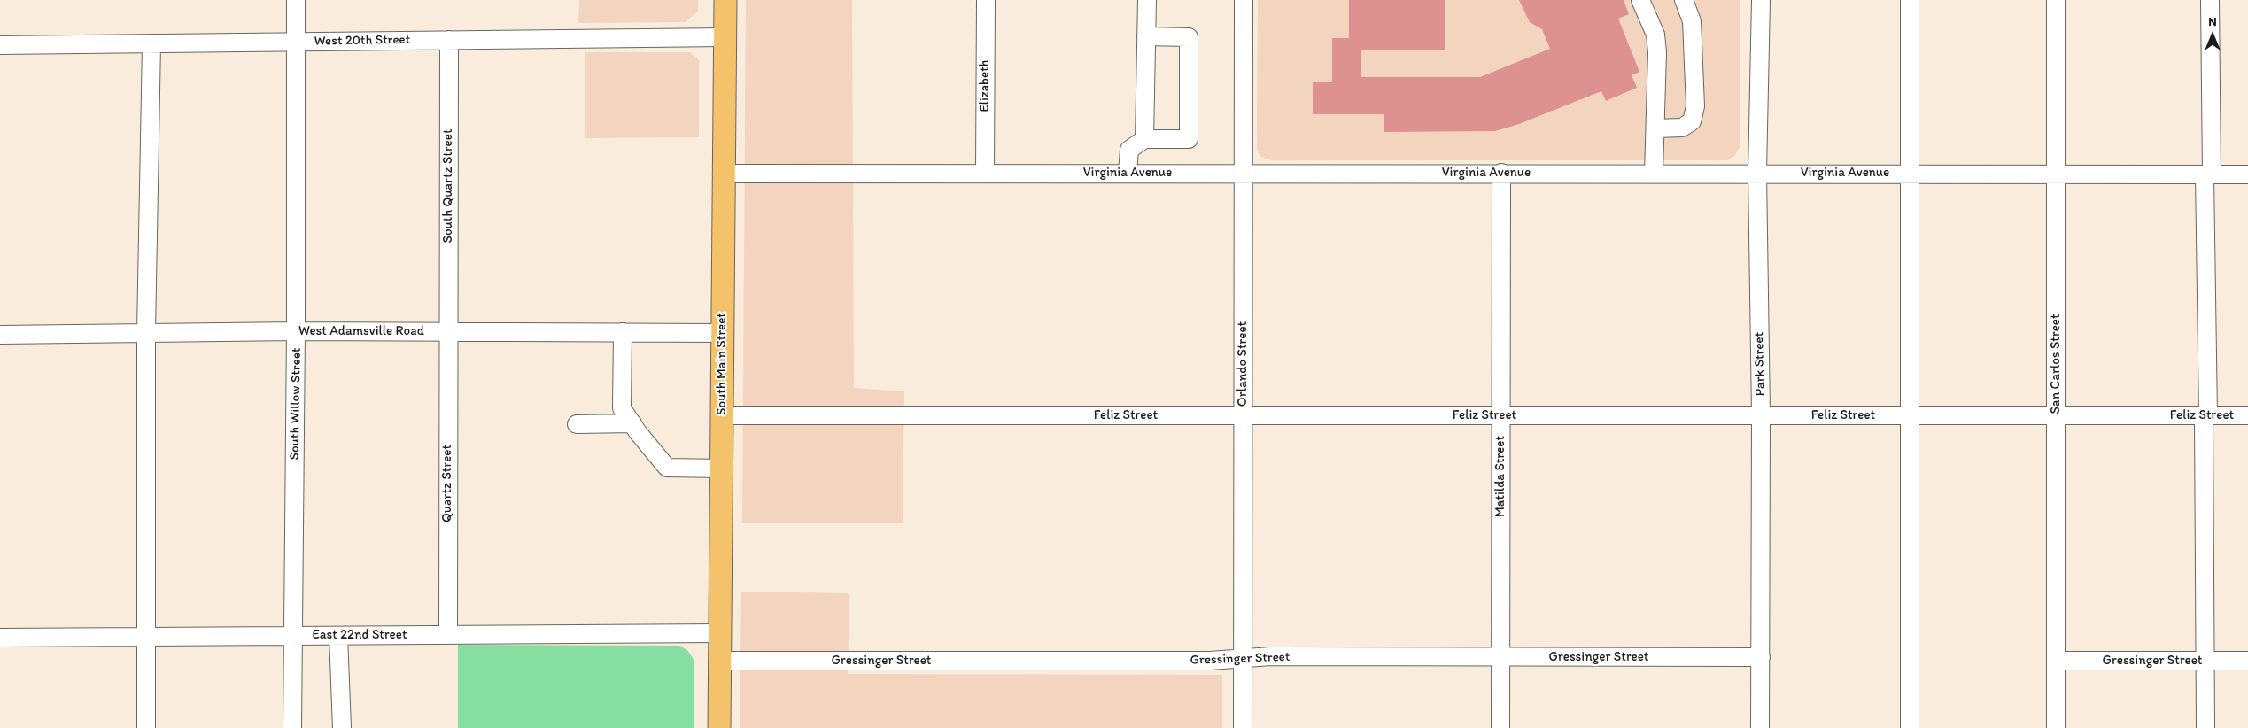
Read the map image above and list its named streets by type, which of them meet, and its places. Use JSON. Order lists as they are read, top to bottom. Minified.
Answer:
{"streets":{"main road":["South Main Street"],"street":["West 20th Street","Elizabeth","Virginia Avenue","South Quartz Street","West Adamsville Road","Orlando Street","Park Street","San Carlos Street","South Willow Street","Feliz Street","Matilda Street","Quartz Street","East 22nd Street","Gressinger Street"]},"crossings":[["West 20th Street","South Quartz Street"],["West 20th Street","South Main Street"],["West 20th Street","South Willow Street"],["Elizabeth","Virginia Avenue"],["Virginia Avenue","South Main Street"],["Virginia Avenue","Orlando Street"],["Virginia Avenue","Park Street"],["Virginia Avenue","San Carlos Street"],["Virginia Avenue","Matilda Street"],["South Quartz Street","West Adamsville Road"],["South Quartz Street","Quartz Street"],["West Adamsville Road","South Main Street"],["West Adamsville Road","South Willow Street"],["West Adamsville Road","Quartz Street"],["South Main Street","Feliz Street"],["South Main Street","East 22nd Street"],["South Main Street","Gressinger Street"],["Orlando Street","Feliz Street"],["Orlando Street","Gressinger Street"],["Park Street","Feliz Street"],["Park Street","Gressinger Street"],["San Carlos Street","Feliz Street"],["San Carlos Street","Gressinger Street"],["South Willow Street","East 22nd Street"],["Feliz Street","Matilda Street"],["Matilda Street","Gressinger Street"],["Quartz Street","East 22nd Street"]],"north":"top"}
